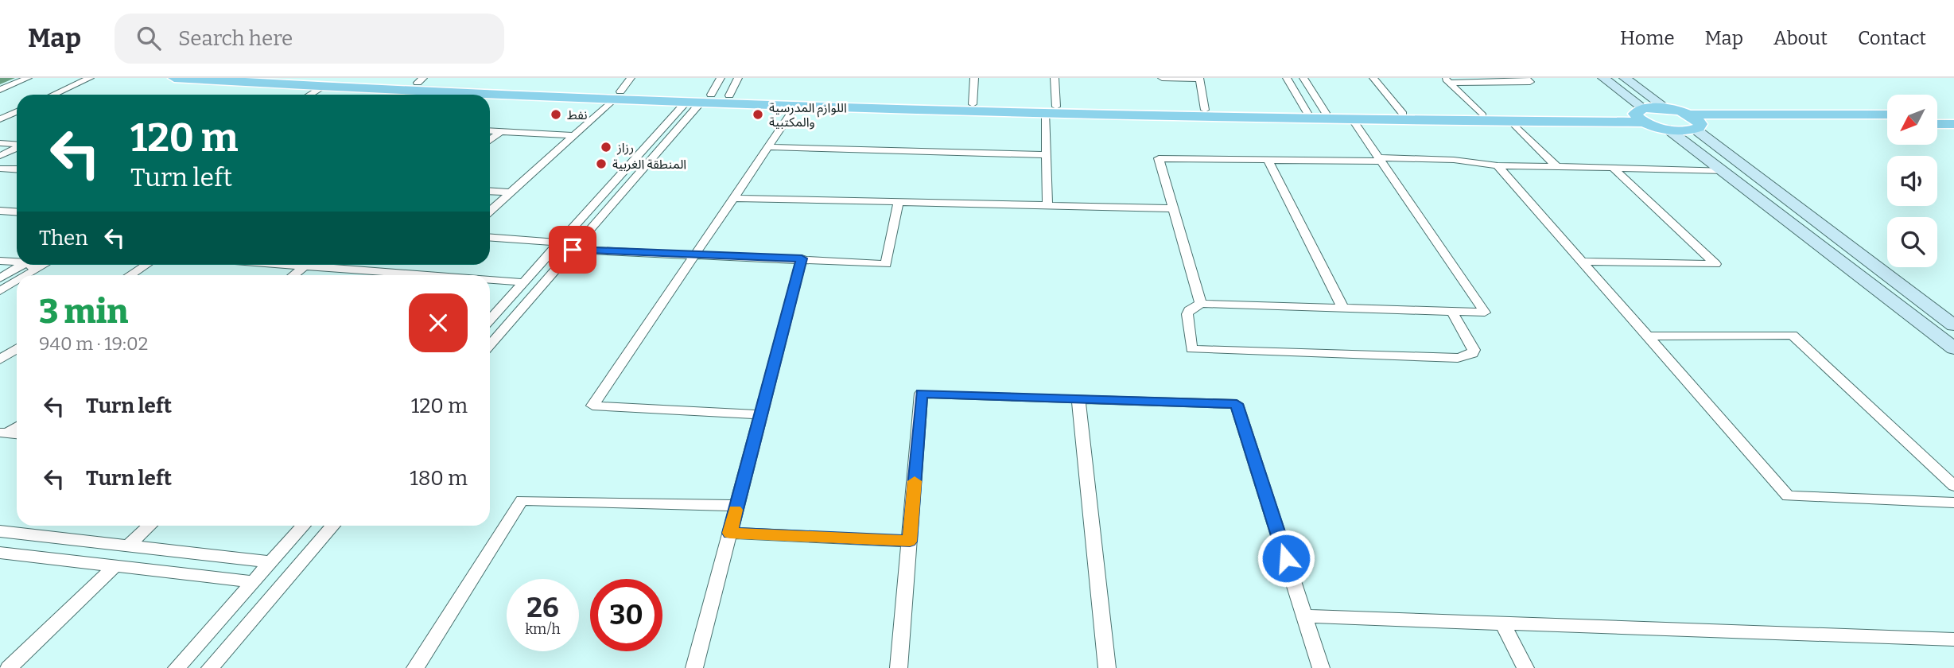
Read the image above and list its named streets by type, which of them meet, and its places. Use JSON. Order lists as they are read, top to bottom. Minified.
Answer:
{"places":["نفط","اللوازم المدرسية والمكتبية","رزاز","المنطقة الغربية"],"north":"bottom left","page":{"header":"Map","search":"Search here","nav":["Home","Map","About","Contact"],"turn":["120 m","Turn left"],"then":"Then","heading":["3 min","940 m · 19:02"],"list":[{"name":"Turn left","value":"120 m"},{"name":"Turn left","value":"180 m"}],"speed":"26 km/h","limit":"30"}}
